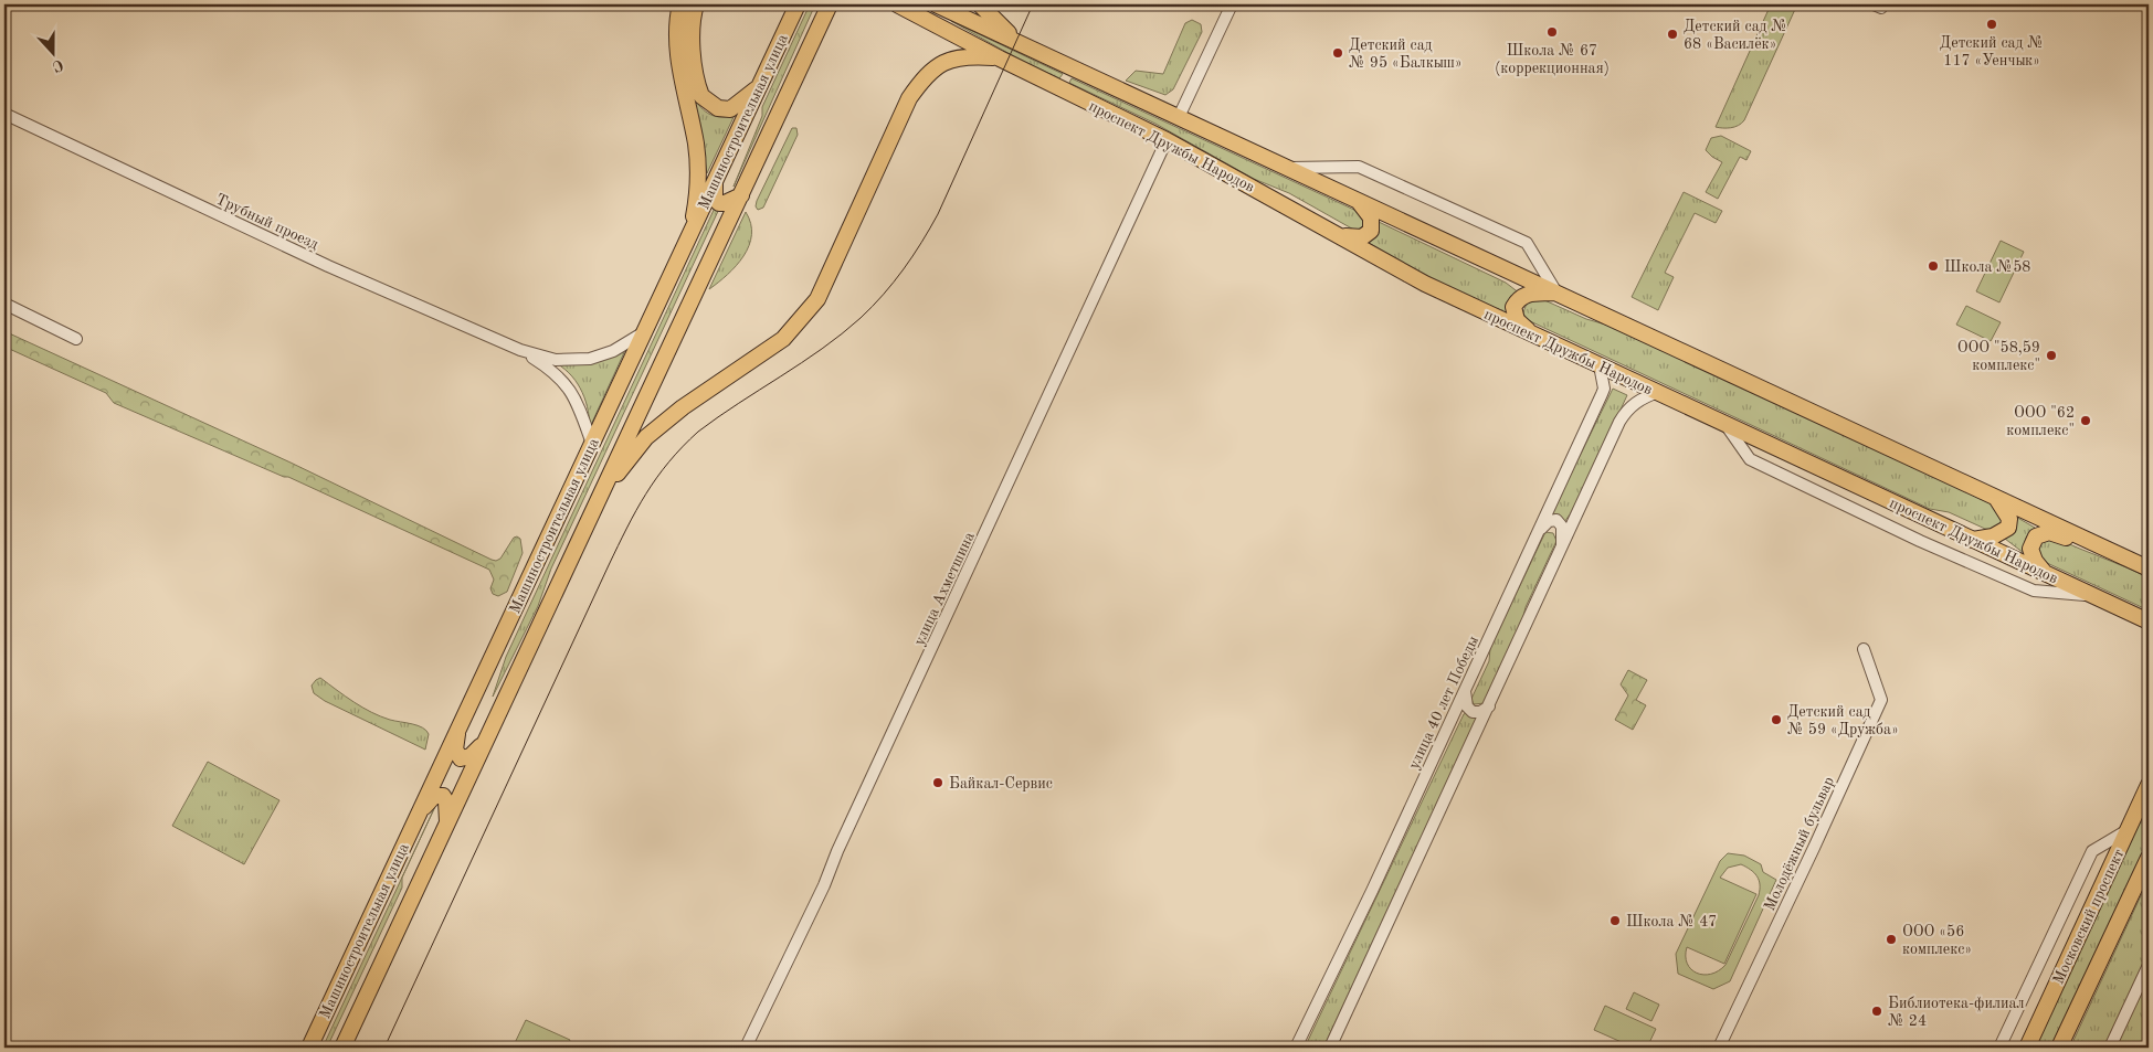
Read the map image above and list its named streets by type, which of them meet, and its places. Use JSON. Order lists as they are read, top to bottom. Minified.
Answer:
{"streets":{"main road":["Машиностроительная улица","проспект Дружбы Народов","Московский проспект"],"street":["Трубный проезд","улица Ахметшина","улица 40 лет Победы","Молодёжный бульвар"]},"crossings":[["проспект Дружбы Народов","улица Ахметшина"],["проспект Дружбы Народов","улица 40 лет Победы"]],"places":["Детский сад № 117 «Уенчык»","Школа № 67 (коррекционная)","Детский сад № 68 «Василёк»","Детский сад № 95 «Балкыш»","Школа №58","ООО \"58,59 комплекс\"","ООО \"62 комплекс\"","Детский сад № 59 «Дружба»","Байкал-Сервис","Школа № 47","ООО «56 комплекс»","Библиотека-филиал № 24"],"north":"bottom"}
